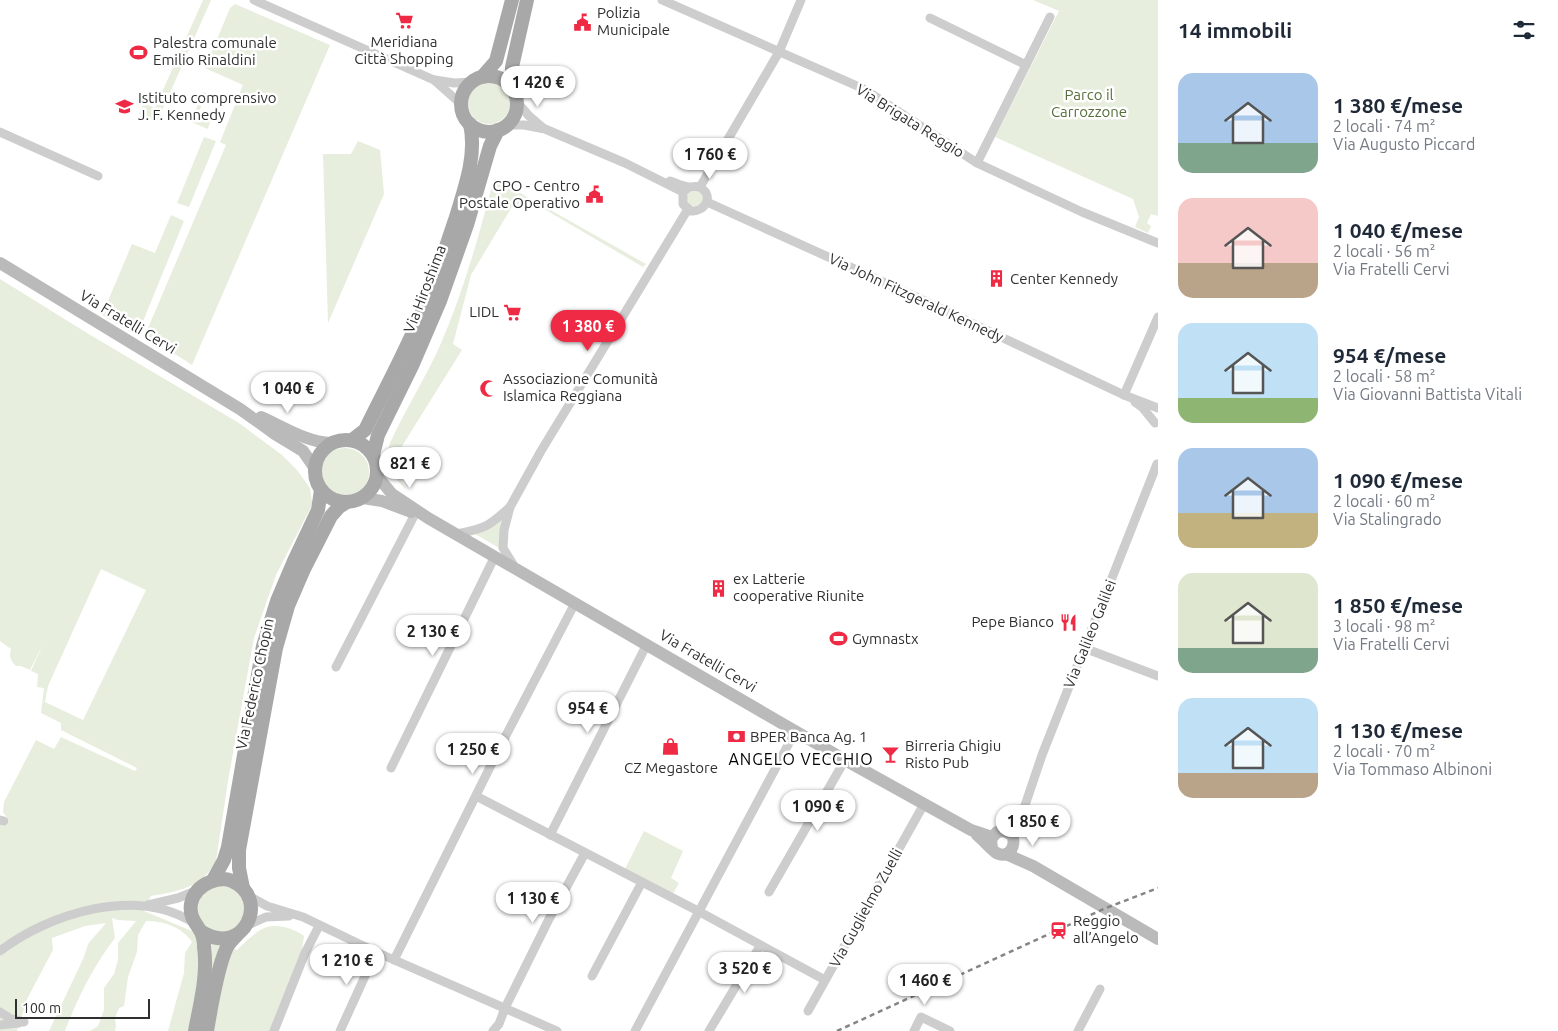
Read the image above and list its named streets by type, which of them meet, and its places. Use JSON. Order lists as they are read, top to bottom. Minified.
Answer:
{"streets":{"main road":["Via Hiroshima","Via Fratelli Cervi","Via Federico Chopin"],"street":["Via Brigata Reggio","Via John Fitzgerald Kennedy","Via Galileo Galilei","Via Guglielmo Zuelli"]},"crossings":[["Via Hiroshima","Via Fratelli Cervi"],["Via Hiroshima","Via Federico Chopin"],["Via Fratelli Cervi","Via Galileo Galilei"],["Via Fratelli Cervi","Via Federico Chopin"],["Via Fratelli Cervi","Via Guglielmo Zuelli"]],"districts":["ANGELO VECCHIO"],"parks":["Parco il Carrozzone"],"places":{"supermarket":["Meridiana Città Shopping","LIDL"],"public building":["Polizia Municipale","CPO - Centro Postale Operativo"],"sports":["Palestra comunale Emilio Rinaldini","Gymnastx"],"school or university":["Istituto comprensivo J. F. Kennedy"],"building":["Center Kennedy","ex Latterie cooperative Riunite"],"mosque":["Associazione Comunità Islamica Reggiana"],"restaurant":["Pepe Bianco"],"bank":["BPER Banca Ag. 1"],"shop":["CZ Megastore"],"bar":["Birreria Ghigiu Risto Pub"],"station":["Reggio all’Angelo"]},"scale_bar":"100 m","page":{"heading":"14 immobili","list":[{"name":"1 380 €/mese","note":"2 locali · 74 m² · Via Augusto Piccard"},{"name":"1 040 €/mese","note":"2 locali · 56 m² · Via Fratelli Cervi"},{"name":"954 €/mese","note":"2 locali · 58 m² · Via Giovanni Battista Vitali"},{"name":"1 090 €/mese","note":"2 locali · 60 m² · Via Stalingrado"},{"name":"1 850 €/mese","note":"3 locali · 98 m² · Via Fratelli Cervi"},{"name":"1 130 €/mese","note":"2 locali · 70 m² · Via Tommaso Albinoni"}],"price":["1 420 €","1 760 €","1 380 €","1 040 €","821 €","2 130 €","954 €","1 250 €","1 090 €","1 850 €","1 130 €","1 210 €","3 520 €","1 460 €"],"scale":"100 m"}}
